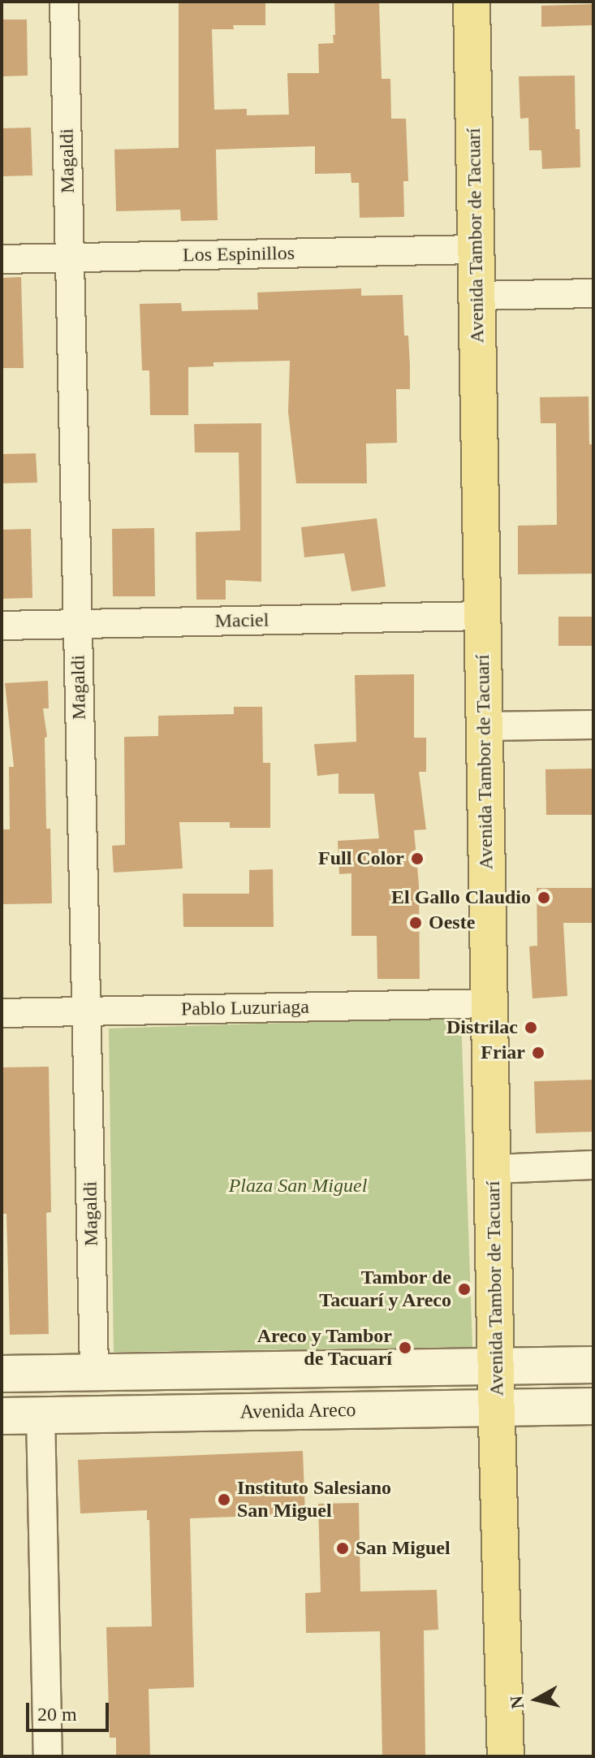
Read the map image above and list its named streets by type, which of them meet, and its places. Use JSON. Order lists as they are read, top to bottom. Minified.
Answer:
{"streets":{"main road":["Avenida Tambor de Tacuarí","Avenida Areco"],"street":["Magaldi","Los Espinillos","Maciel","Pablo Luzuriaga"]},"crossings":[["Magaldi","Los Espinillos"],["Magaldi","Maciel"],["Magaldi","Pablo Luzuriaga"],["Avenida Tambor de Tacuarí","Los Espinillos"],["Avenida Tambor de Tacuarí","Maciel"],["Avenida Tambor de Tacuarí","Pablo Luzuriaga"],["Avenida Tambor de Tacuarí","Avenida Areco"]],"parks":["Plaza San Miguel"],"places":["Full Color","El Gallo Claudio","Oeste","Distrilac","Friar","Tambor de Tacuarí y Areco","Areco y Tambor de Tacuarí","Instituto Salesiano San Miguel","San Miguel"],"scale_bar":"20 m","north":"left"}
